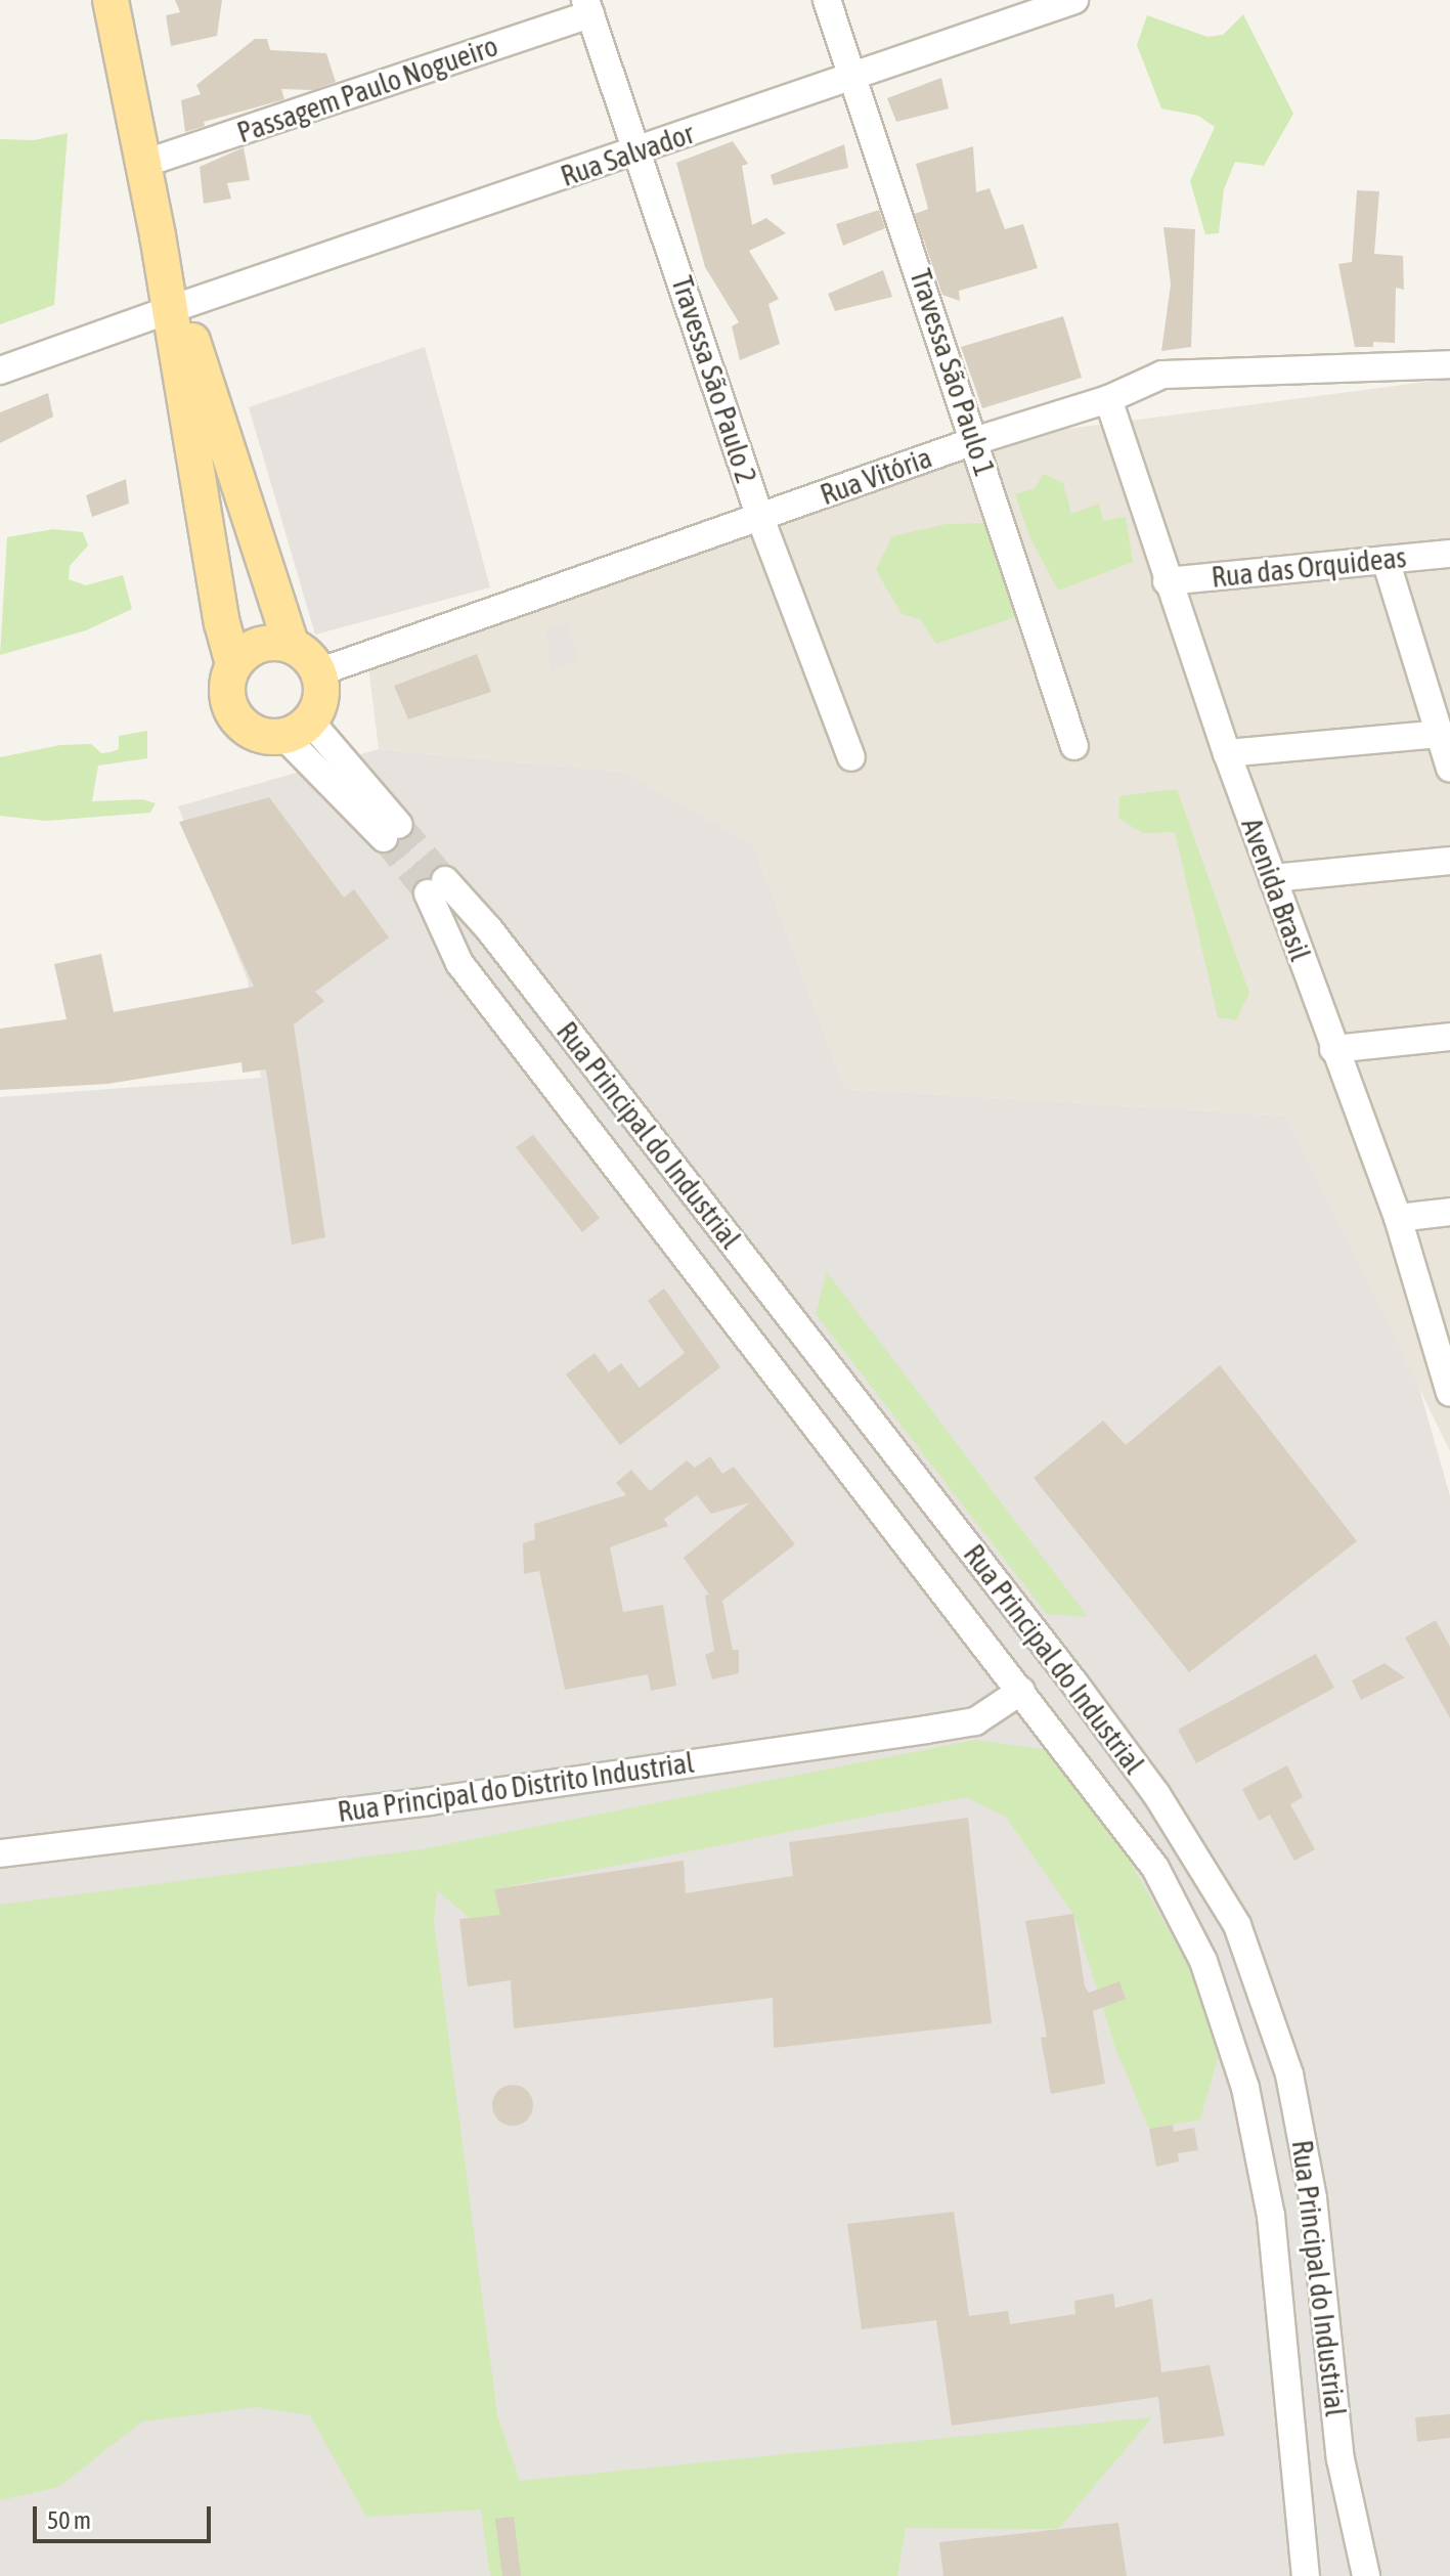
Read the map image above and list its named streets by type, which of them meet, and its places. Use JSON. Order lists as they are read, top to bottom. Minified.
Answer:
{"streets":{"street":["Passagem Paulo Nogueiro","Rua Salvador","Travessa São Paulo 1","Travessa São Paulo 2","Rua Vitória","Rua das Orquideas","Avenida Brasil","Rua Principal do Industrial","Rua Principal do Distrito Industrial"]},"crossings":[["Passagem Paulo Nogueiro","Travessa São Paulo 2"],["Rua Salvador","Travessa São Paulo 1"],["Rua Salvador","Travessa São Paulo 2"],["Travessa São Paulo 1","Rua Vitória"],["Travessa São Paulo 2","Rua Vitória"],["Rua Vitória","Avenida Brasil"],["Rua das Orquideas","Avenida Brasil"],["Rua Principal do Industrial","Rua Principal do Distrito Industrial"]],"scale_bar":"50 m"}
